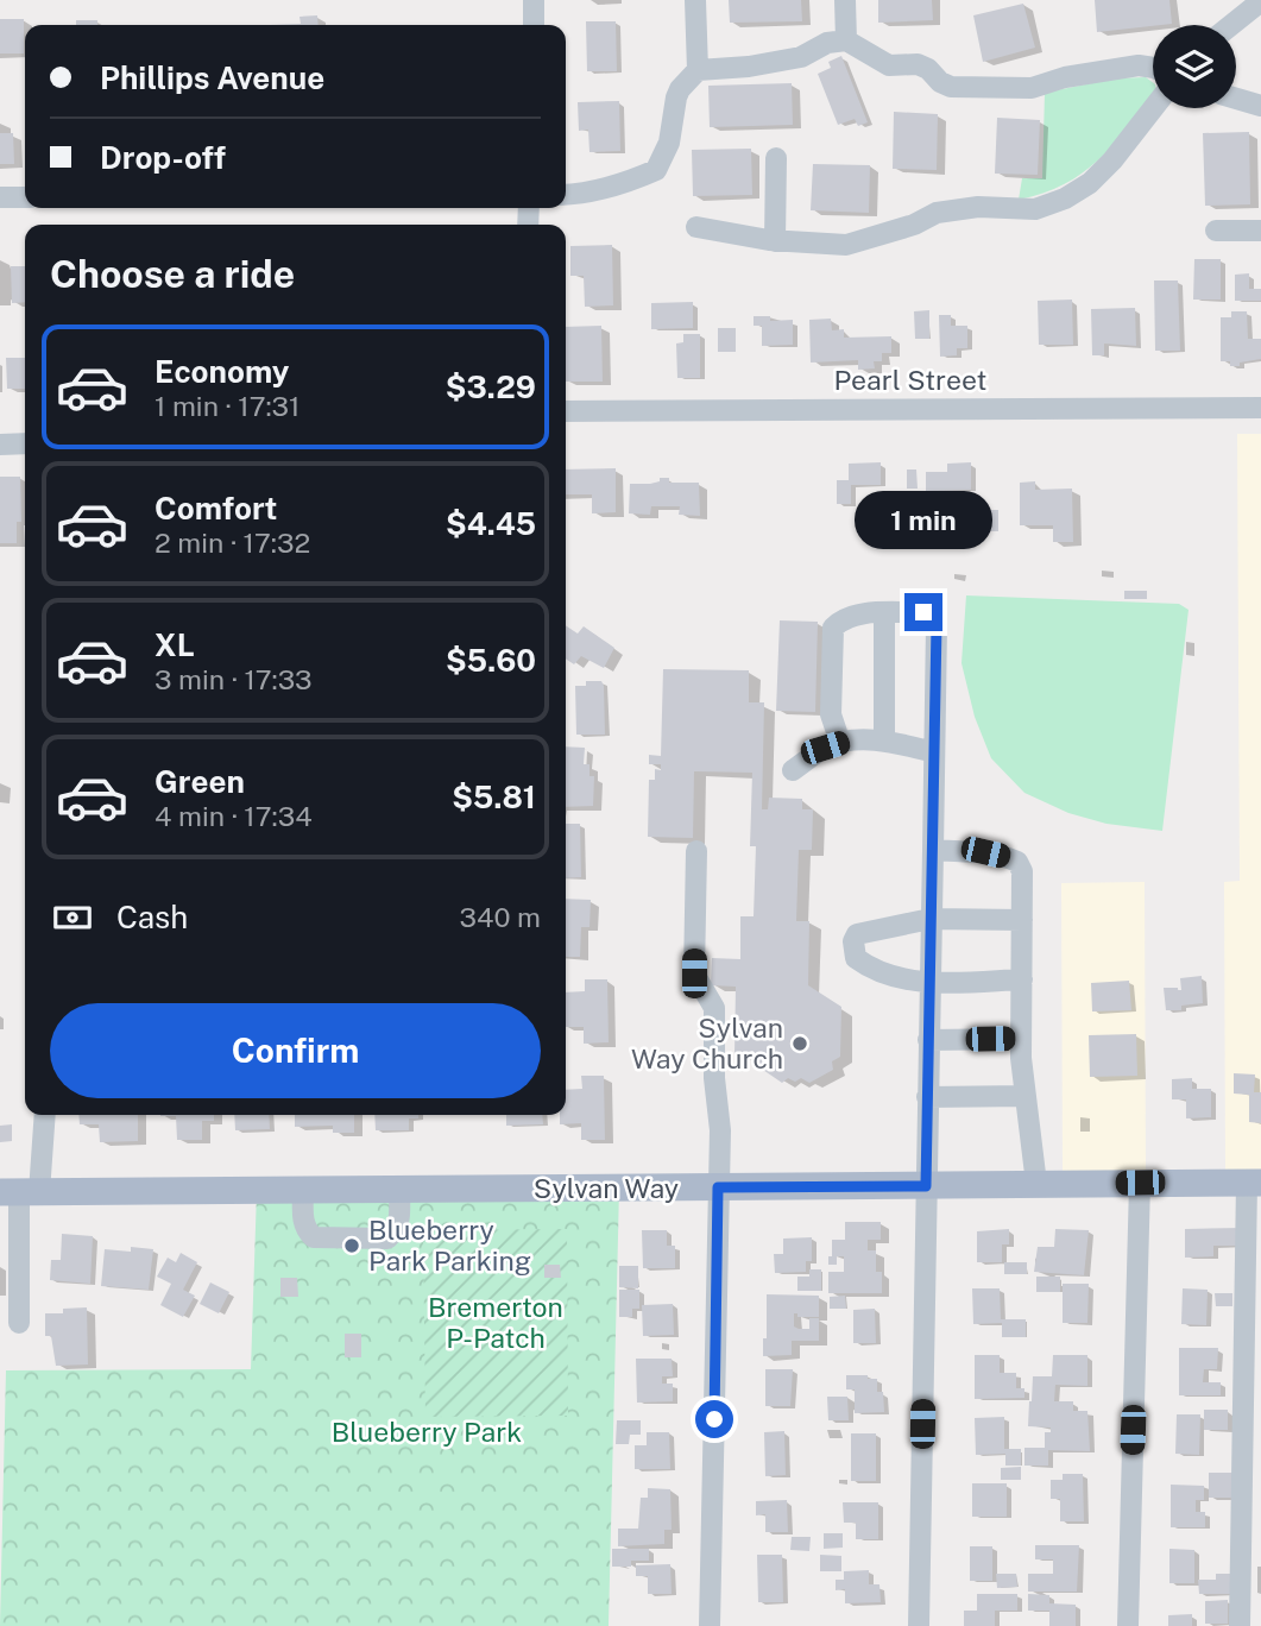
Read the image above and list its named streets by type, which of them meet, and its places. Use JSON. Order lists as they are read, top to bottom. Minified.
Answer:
{"streets":{"main road":["Sylvan Way"],"street":["Pearl Street"]},"parks":["Bremerton P-Patch","Blueberry Park"],"places":["Sylvan Way Church","Blueberry Park Parking"],"page":{"banner":["Phillips Avenue","Drop-off"],"heading":"Choose a ride","list":[{"name":"Economy","note":"1 min · 17:31","value":"$3.29"},{"name":"Comfort","note":"2 min · 17:32","value":"$4.45"},{"name":"XL","note":"3 min · 17:33","value":"$5.60"},{"name":"Green","note":"4 min · 17:34","value":"$5.81"}],"bubble":"1 min","pay":["Cash","340 m"],"buttons":"Confirm"}}
